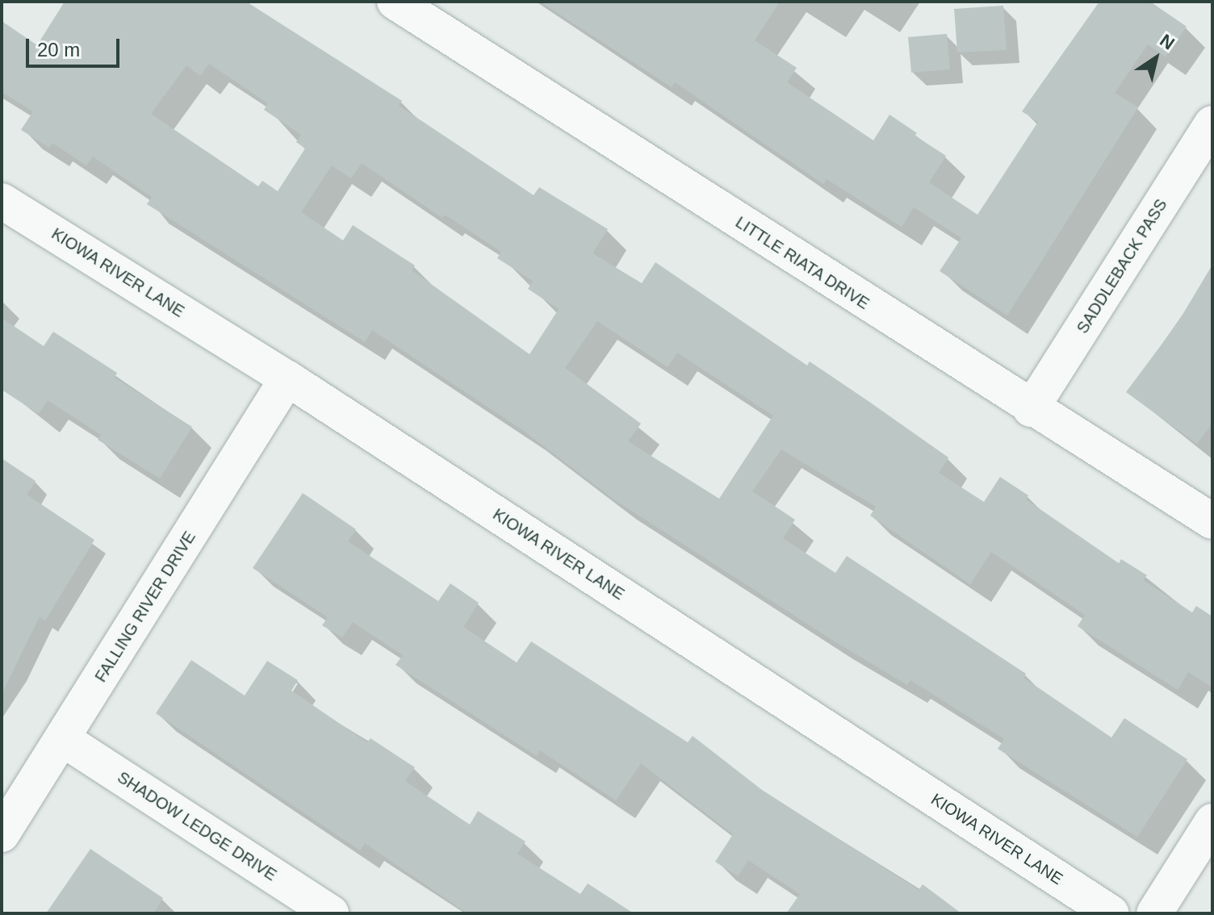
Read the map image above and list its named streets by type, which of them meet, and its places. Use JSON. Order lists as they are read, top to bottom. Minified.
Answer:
{"streets":{"street":["LITTLE RIATA DRIVE","SADDLEBACK PASS","KIOWA RIVER LANE","FALLING RIVER DRIVE","SHADOW LEDGE DRIVE"]},"crossings":[["LITTLE RIATA DRIVE","SADDLEBACK PASS"],["KIOWA RIVER LANE","FALLING RIVER DRIVE"],["FALLING RIVER DRIVE","SHADOW LEDGE DRIVE"]],"scale_bar":"20 m","north":"top right"}
